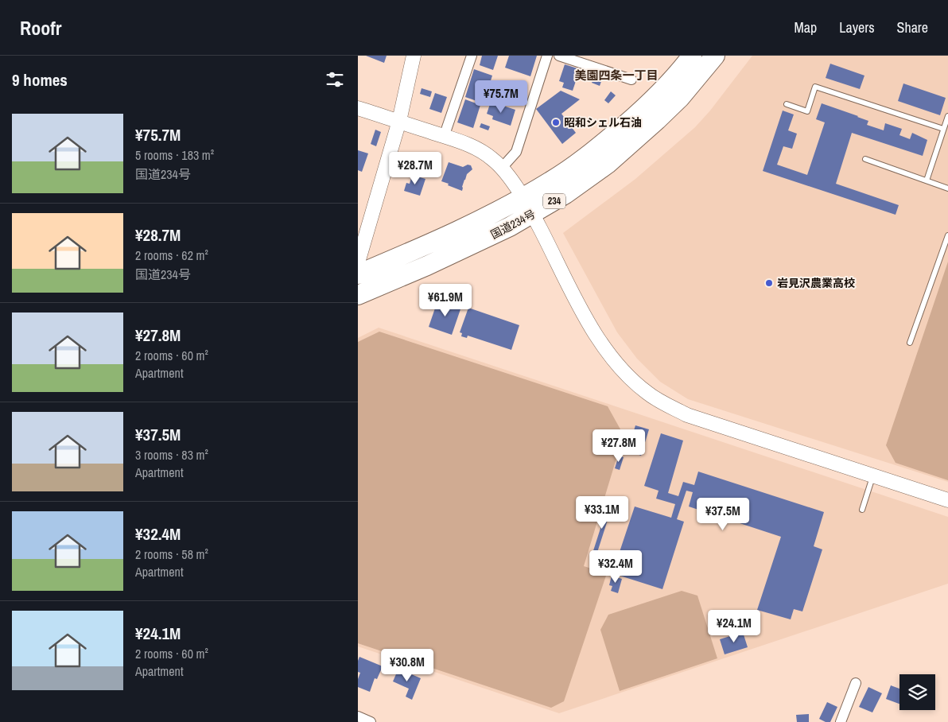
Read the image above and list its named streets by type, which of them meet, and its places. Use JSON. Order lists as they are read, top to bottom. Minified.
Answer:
{"streets":{"highway":["234","国道234号"]},"districts":["美園四条一丁目"],"places":["昭和シェル石油","岩見沢農業高校"],"page":{"header":"Roofr","nav":["Map","Layers","Share"],"heading":"9 homes","price":["¥75.7M","¥28.7M","¥61.9M","¥27.8M","¥33.1M","¥37.5M","¥32.4M","¥24.1M","¥30.8M"],"list":[{"name":"¥75.7M","note":"5 rooms · 183 m² · 国道234号"},{"name":"¥28.7M","note":"2 rooms · 62 m² · 国道234号"},{"name":"¥27.8M","note":"2 rooms · 60 m² · Apartment"},{"name":"¥37.5M","note":"3 rooms · 83 m² · Apartment"},{"name":"¥32.4M","note":"2 rooms · 58 m² · Apartment"},{"name":"¥24.1M","note":"2 rooms · 60 m² · Apartment"}]}}
